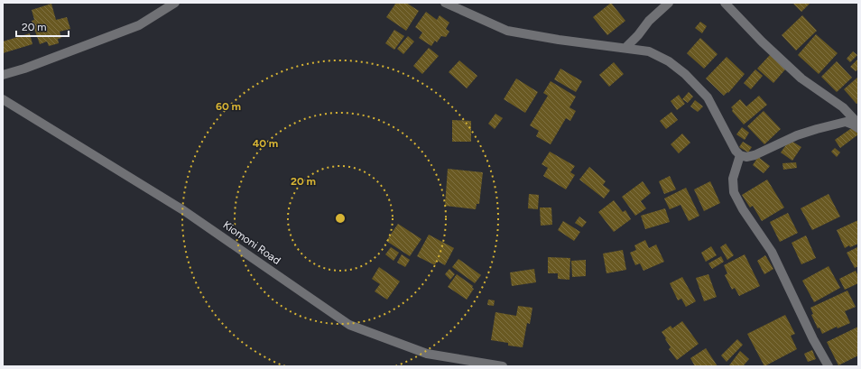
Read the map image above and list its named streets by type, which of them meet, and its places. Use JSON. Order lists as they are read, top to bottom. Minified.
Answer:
{"streets":{"street":["Kiomoni Road"]},"scale_bar":"20 m","rings":["60 m","40 m","20 m"]}
